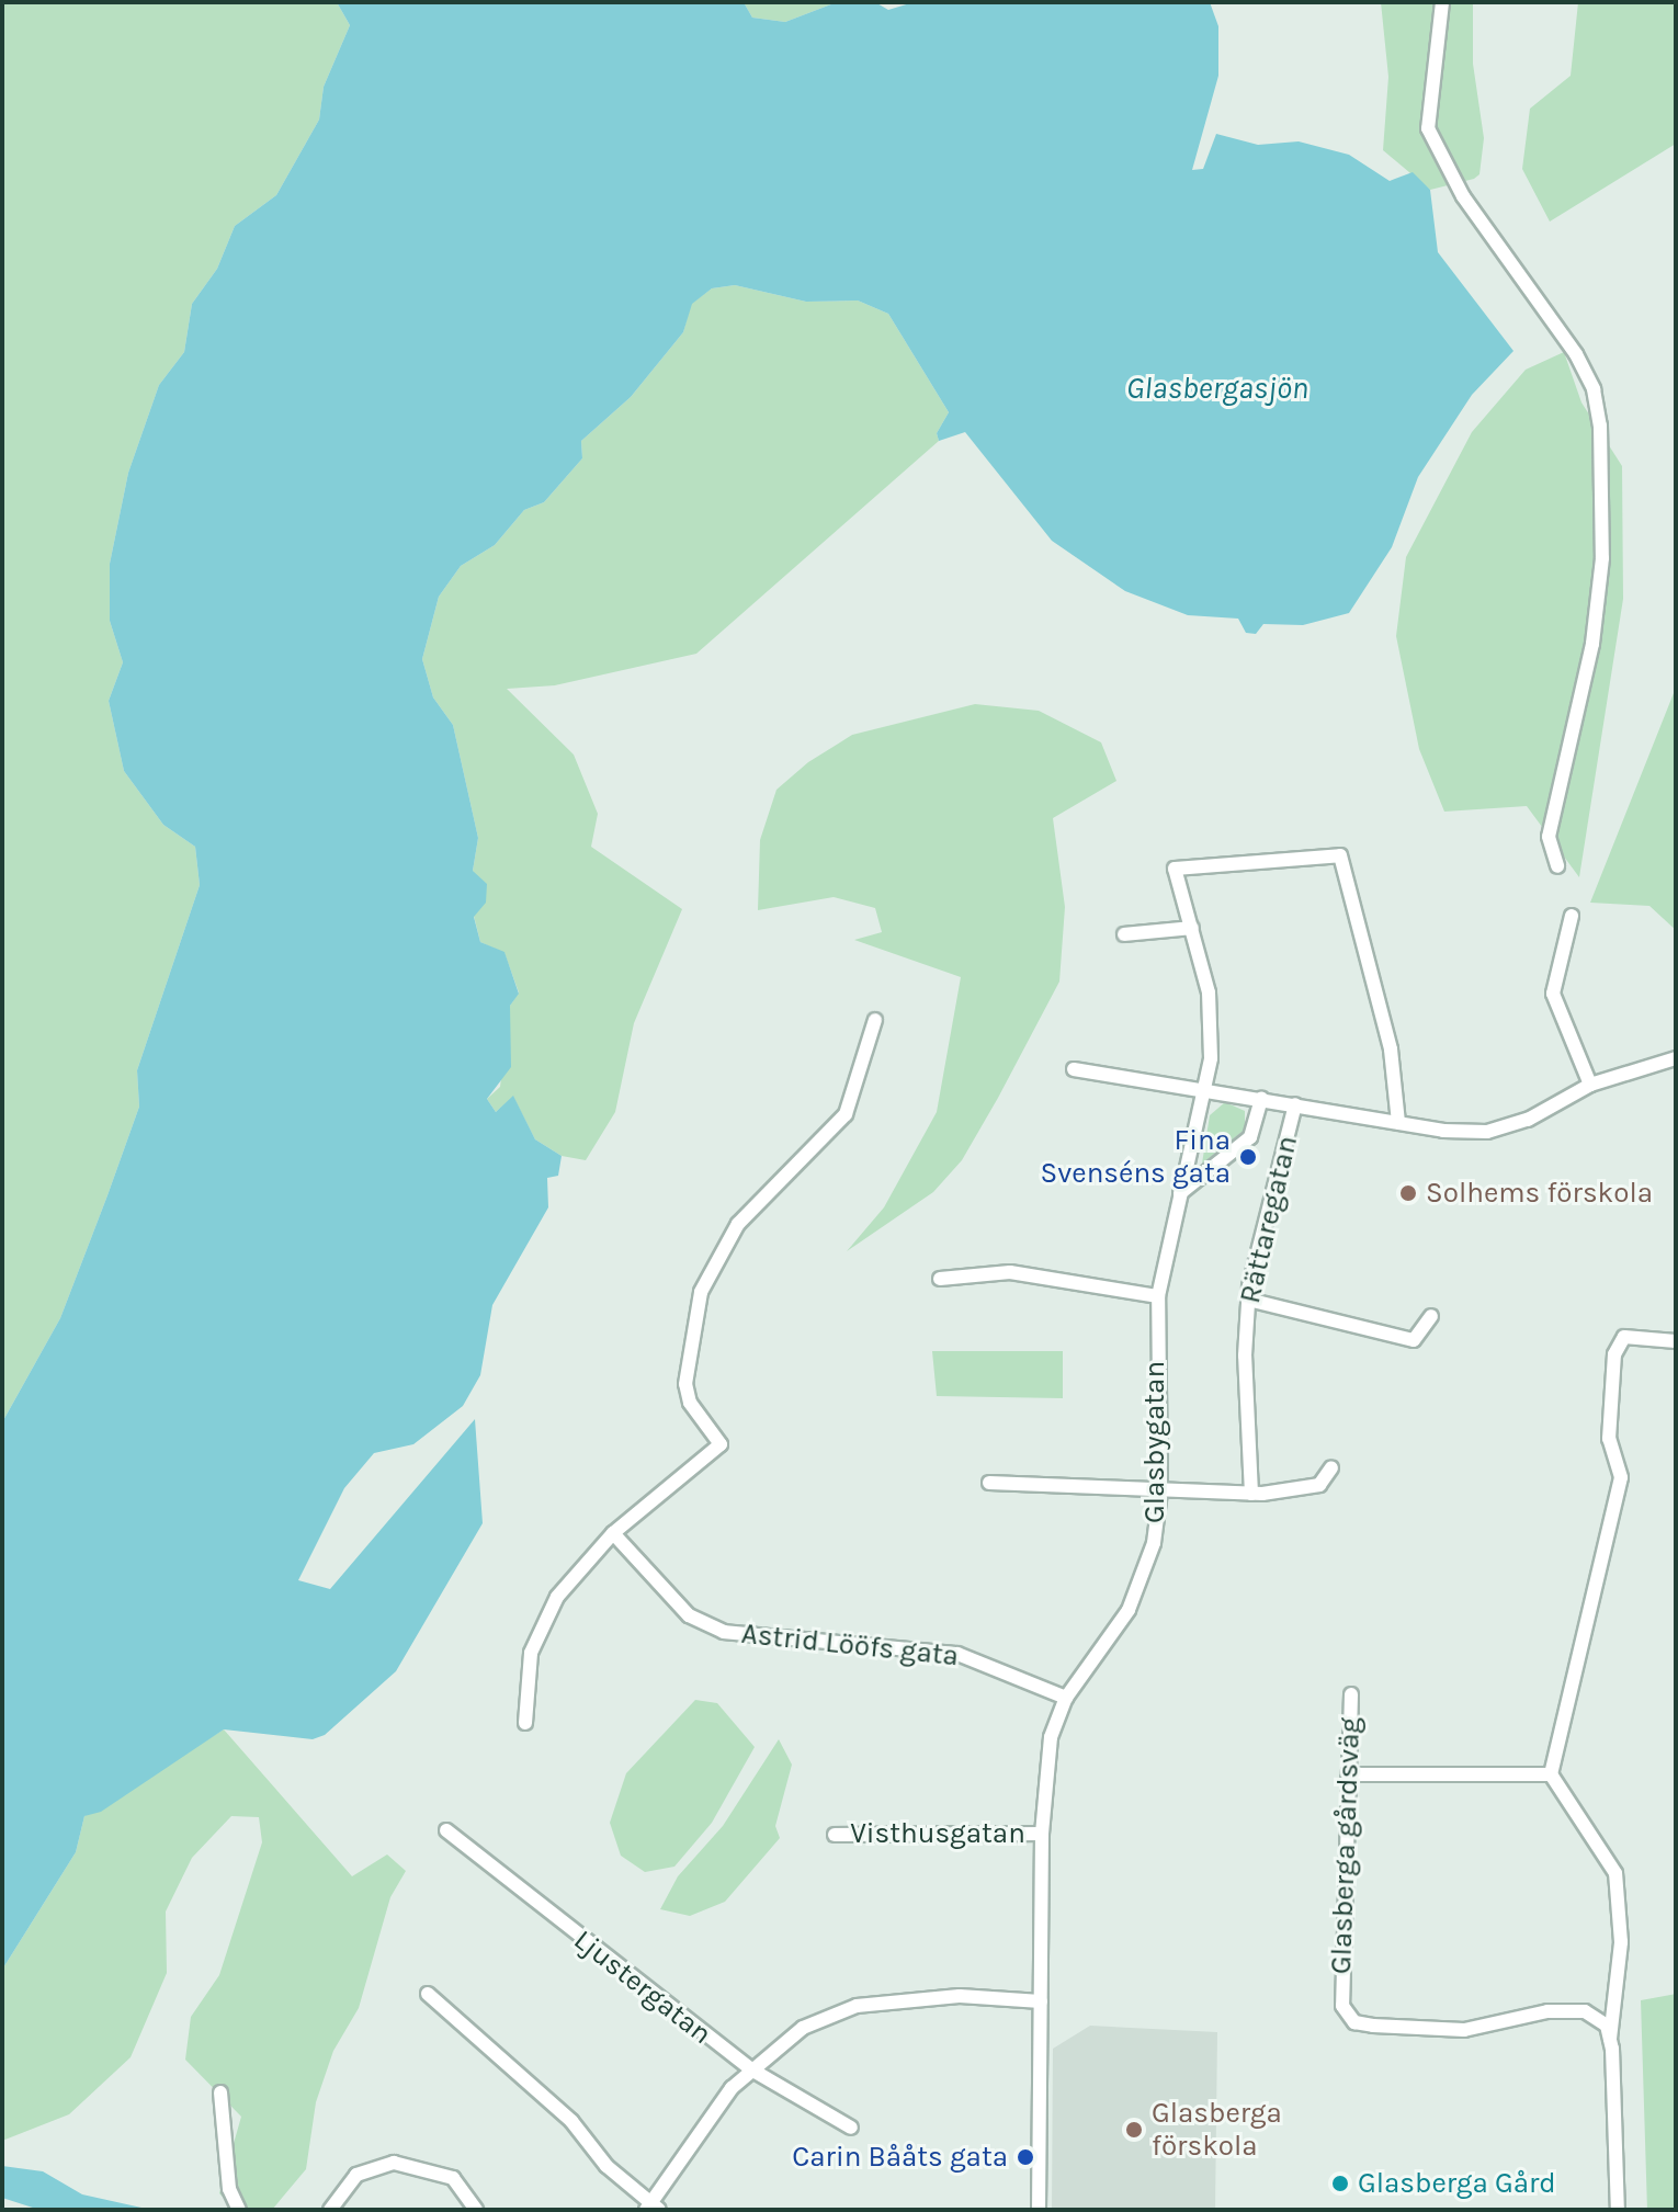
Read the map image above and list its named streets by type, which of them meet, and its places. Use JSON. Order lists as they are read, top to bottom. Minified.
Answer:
{"streets":{"street":["Rättaregatan","Glasbygatan","Astrid Lööfs gata","Visthusgatan","Glasberga gårdsväg","Ljustergatan"]},"crossings":[["Glasbygatan","Astrid Lööfs gata"],["Glasbygatan","Visthusgatan"]],"water":["Glasbergasjön"],"places":["Fina Svenséns gata","Solhems förskola","Glasberga förskola","Carin Bååts gata","Glasberga Gård"]}
